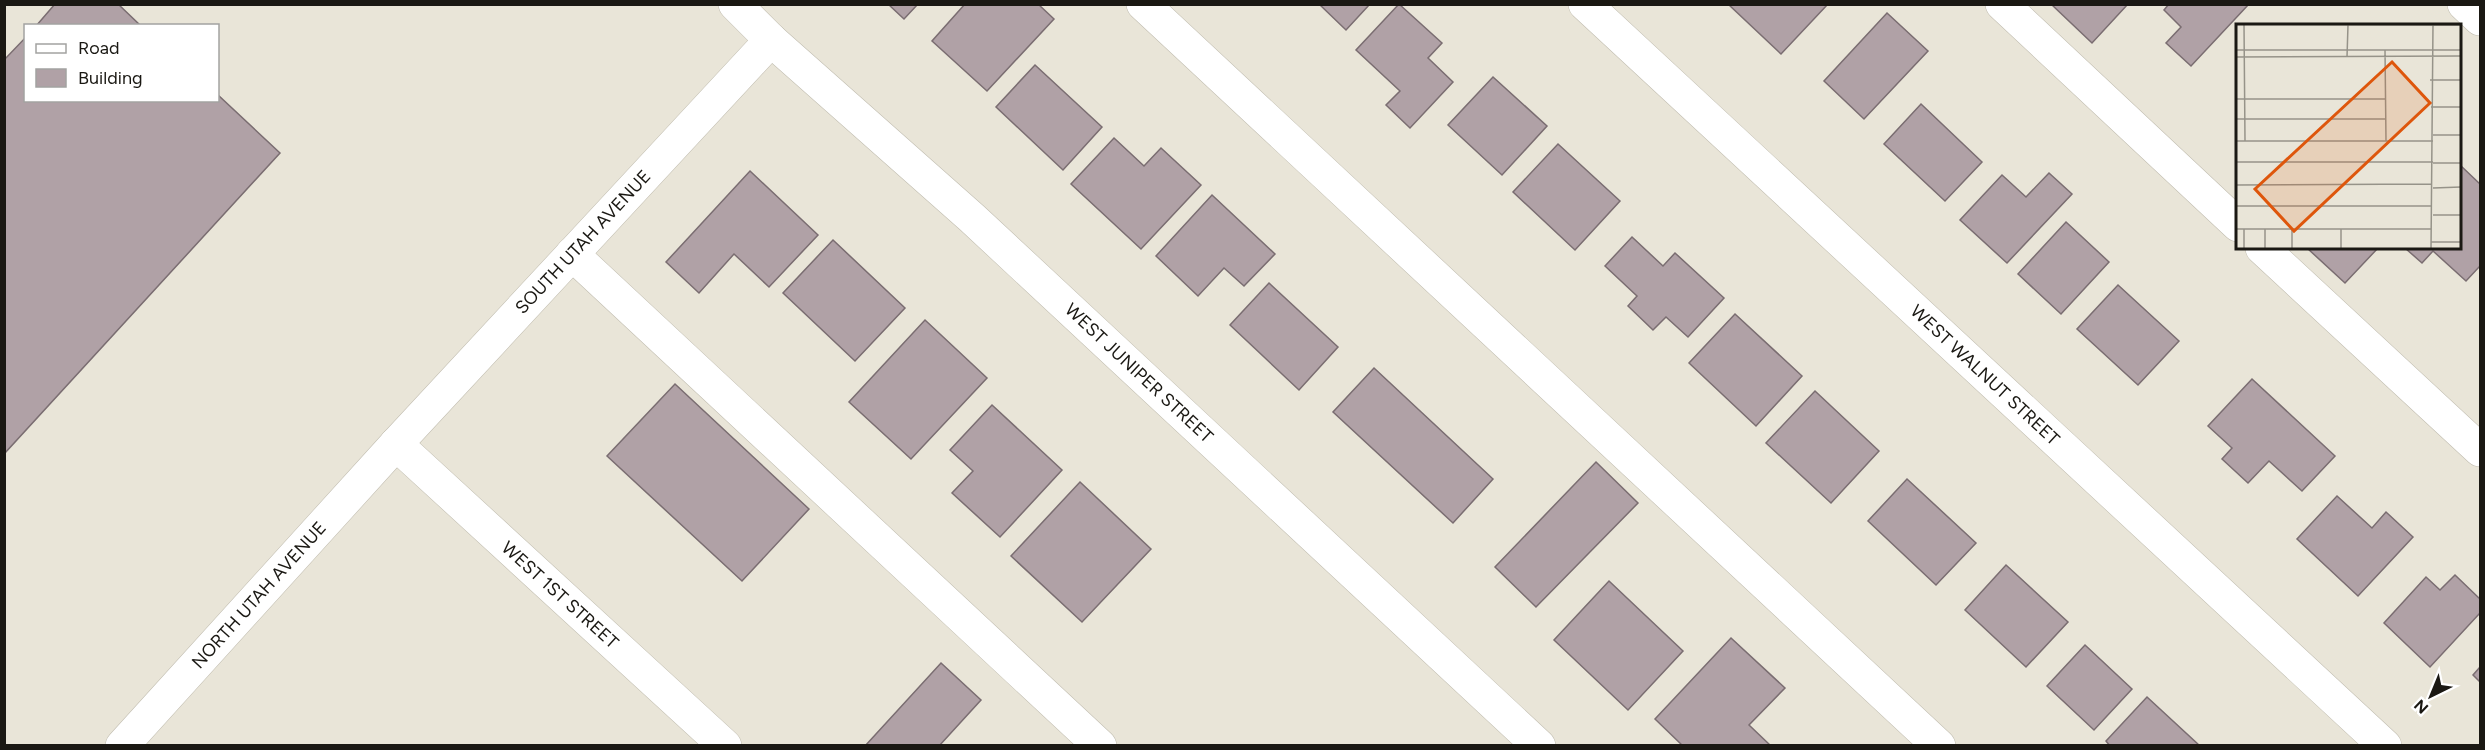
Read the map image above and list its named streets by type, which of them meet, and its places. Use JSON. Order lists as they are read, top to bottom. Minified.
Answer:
{"streets":{"street":["SOUTH UTAH AVENUE","WEST JUNIPER STREET","WEST WALNUT STREET","NORTH UTAH AVENUE","WEST 1ST STREET"]},"crossings":[["SOUTH UTAH AVENUE","WEST JUNIPER STREET"],["SOUTH UTAH AVENUE","NORTH UTAH AVENUE"],["SOUTH UTAH AVENUE","WEST 1ST STREET"],["NORTH UTAH AVENUE","WEST 1ST STREET"]],"legend":["Road","Building"],"north":"bottom left"}
